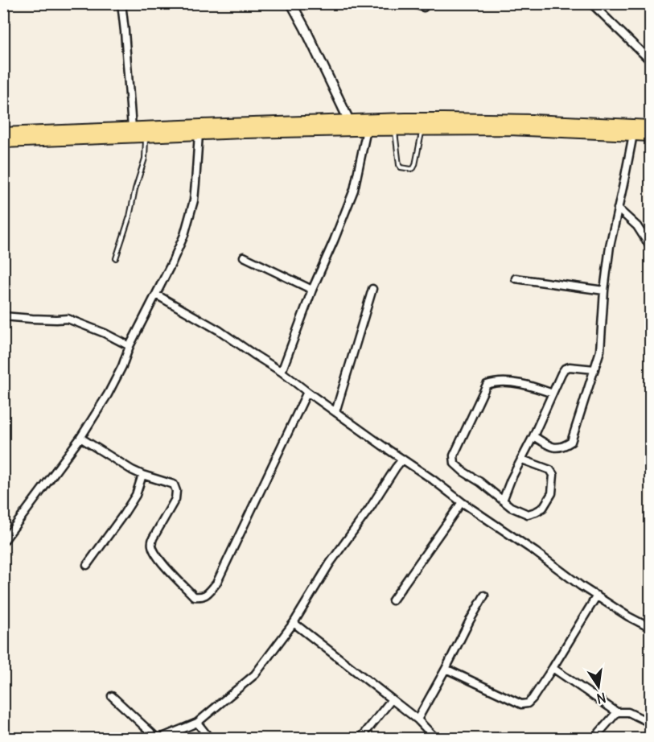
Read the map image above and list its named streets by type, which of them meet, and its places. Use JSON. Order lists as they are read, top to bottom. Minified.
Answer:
{"north":"bottom"}
